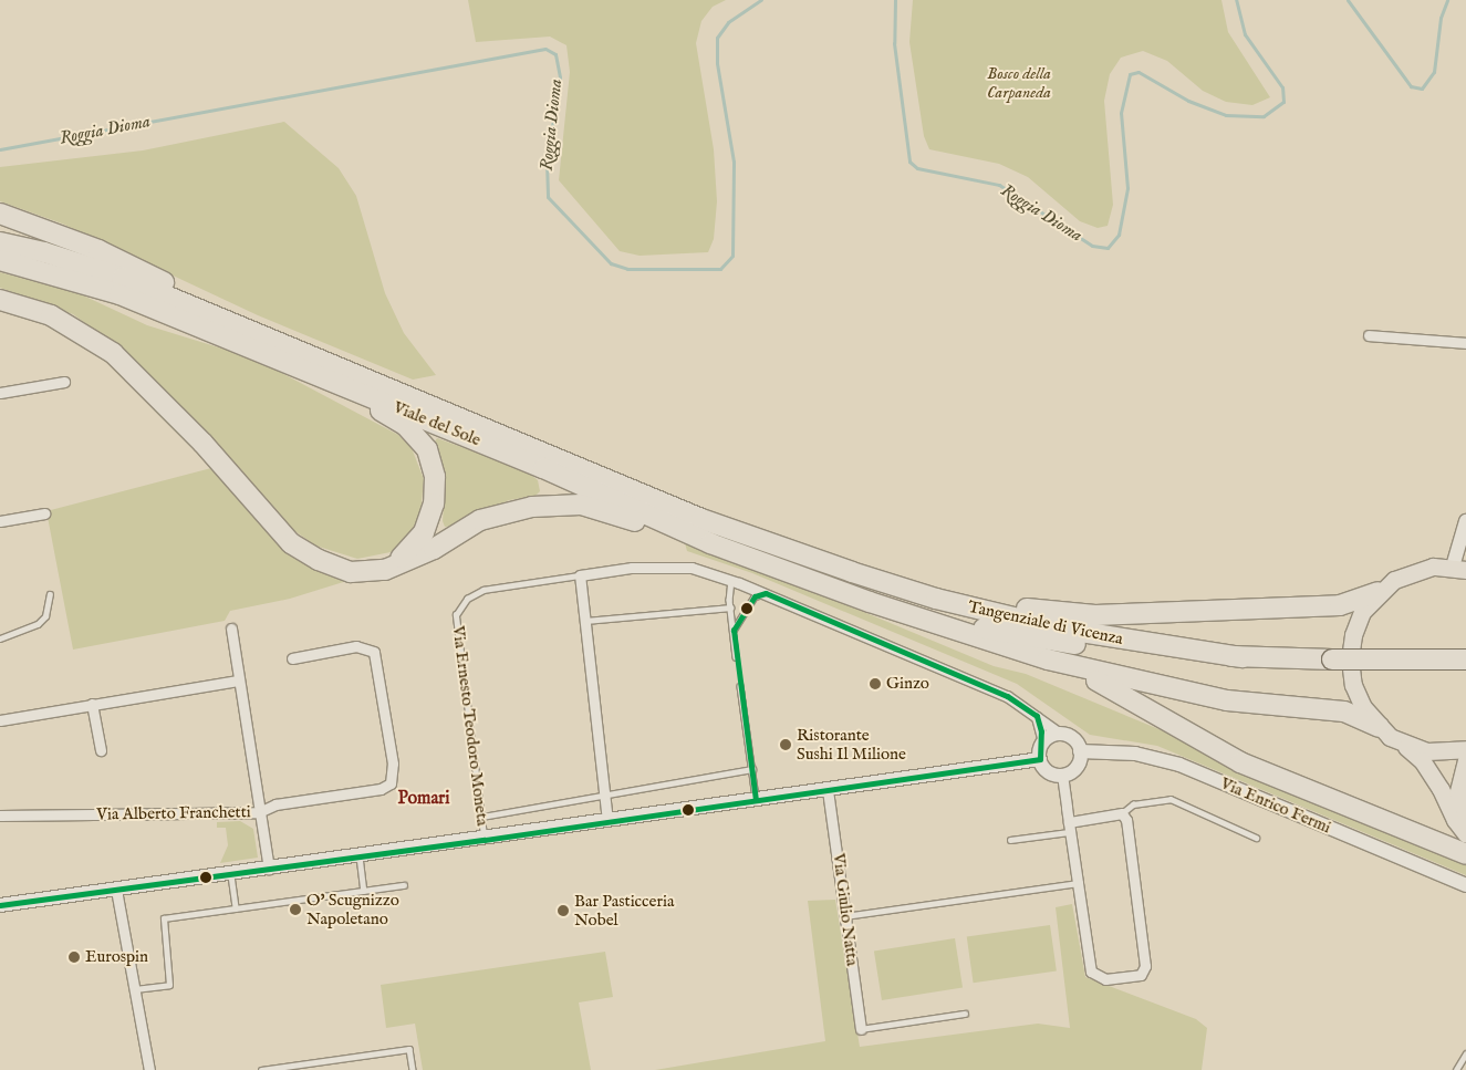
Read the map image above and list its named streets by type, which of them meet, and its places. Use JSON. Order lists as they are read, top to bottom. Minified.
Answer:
{"streets":{"highway":["Viale del Sole","Tangenziale di Vicenza"],"street":["Via Ernesto Teodoro Moneta","Via Enrico Fermi","Via Alberto Franchetti","Via Giulio Natta"]},"crossings":[["Viale del Sole","Tangenziale di Vicenza"],["Via Ernesto Teodoro Moneta","Via Enrico Fermi"]],"districts":["Pomari"],"water":["Roggia Dioma"],"parks":["Bosco della Carpaneda"],"places":["Ginzo","Ristorante Sushi Il Milione","O' Scugnizzo Napoletano","Bar Pasticceria Nobel","Eurospin"]}
